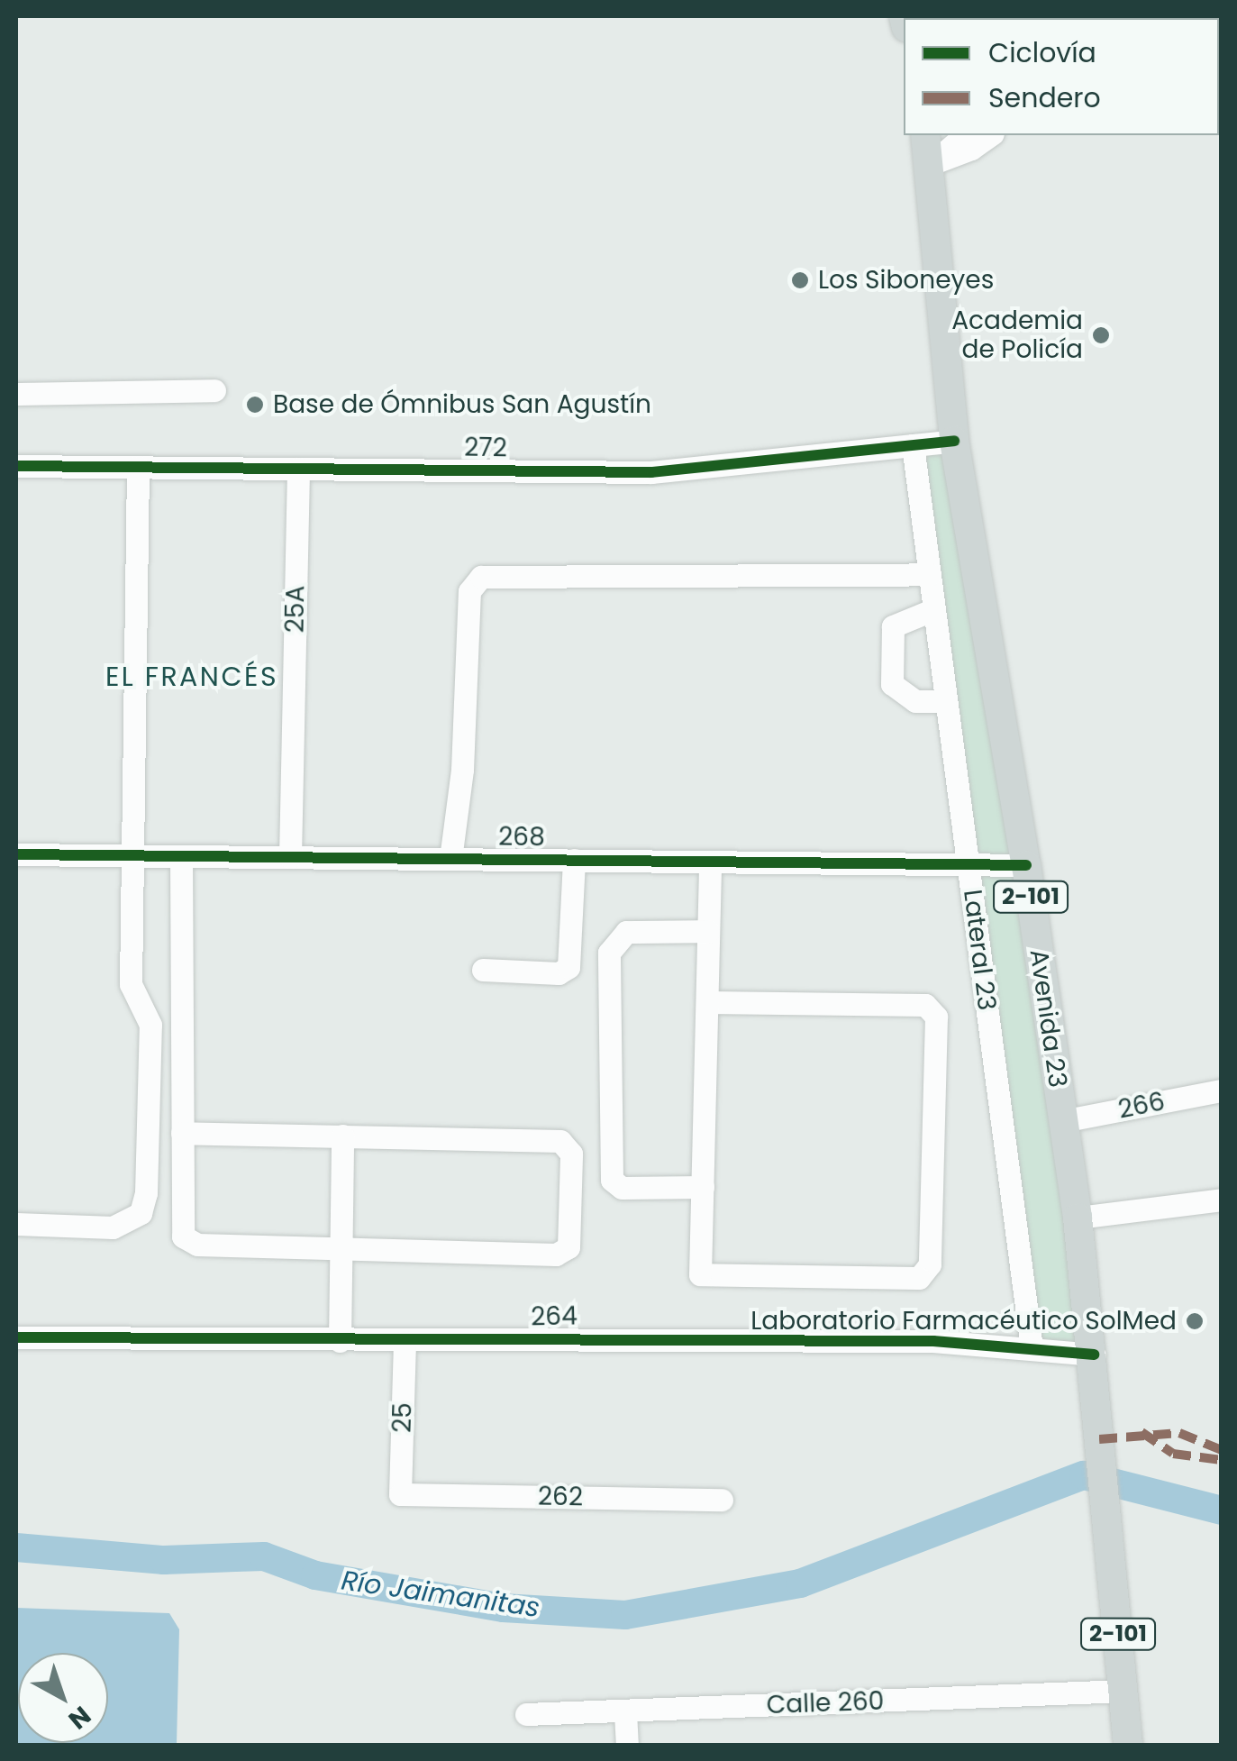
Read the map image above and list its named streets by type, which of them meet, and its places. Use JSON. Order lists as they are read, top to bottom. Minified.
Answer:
{"streets":{"main road":["2-101","Avenida 23"],"street":["272","25A","268","Lateral 23","266","264","25","262","Calle 260"]},"crossings":[["272","25A"],["272","Lateral 23"],["272","Avenida 23"],["25A","268"],["268","Lateral 23"],["268","Avenida 23"],["Lateral 23","264"],["Avenida 23","266"],["Avenida 23","264"],["Avenida 23","Calle 260"],["264","25"],["25","262"]],"districts":["EL FRANCÉS"],"water":["Río Jaimanitas"],"places":["Los Siboneyes","Academia de Policía","Base de Ómnibus San Agustín","Laboratorio Farmacéutico SolMed"],"legend":["Ciclovía","Sendero"],"north":"bottom right"}
